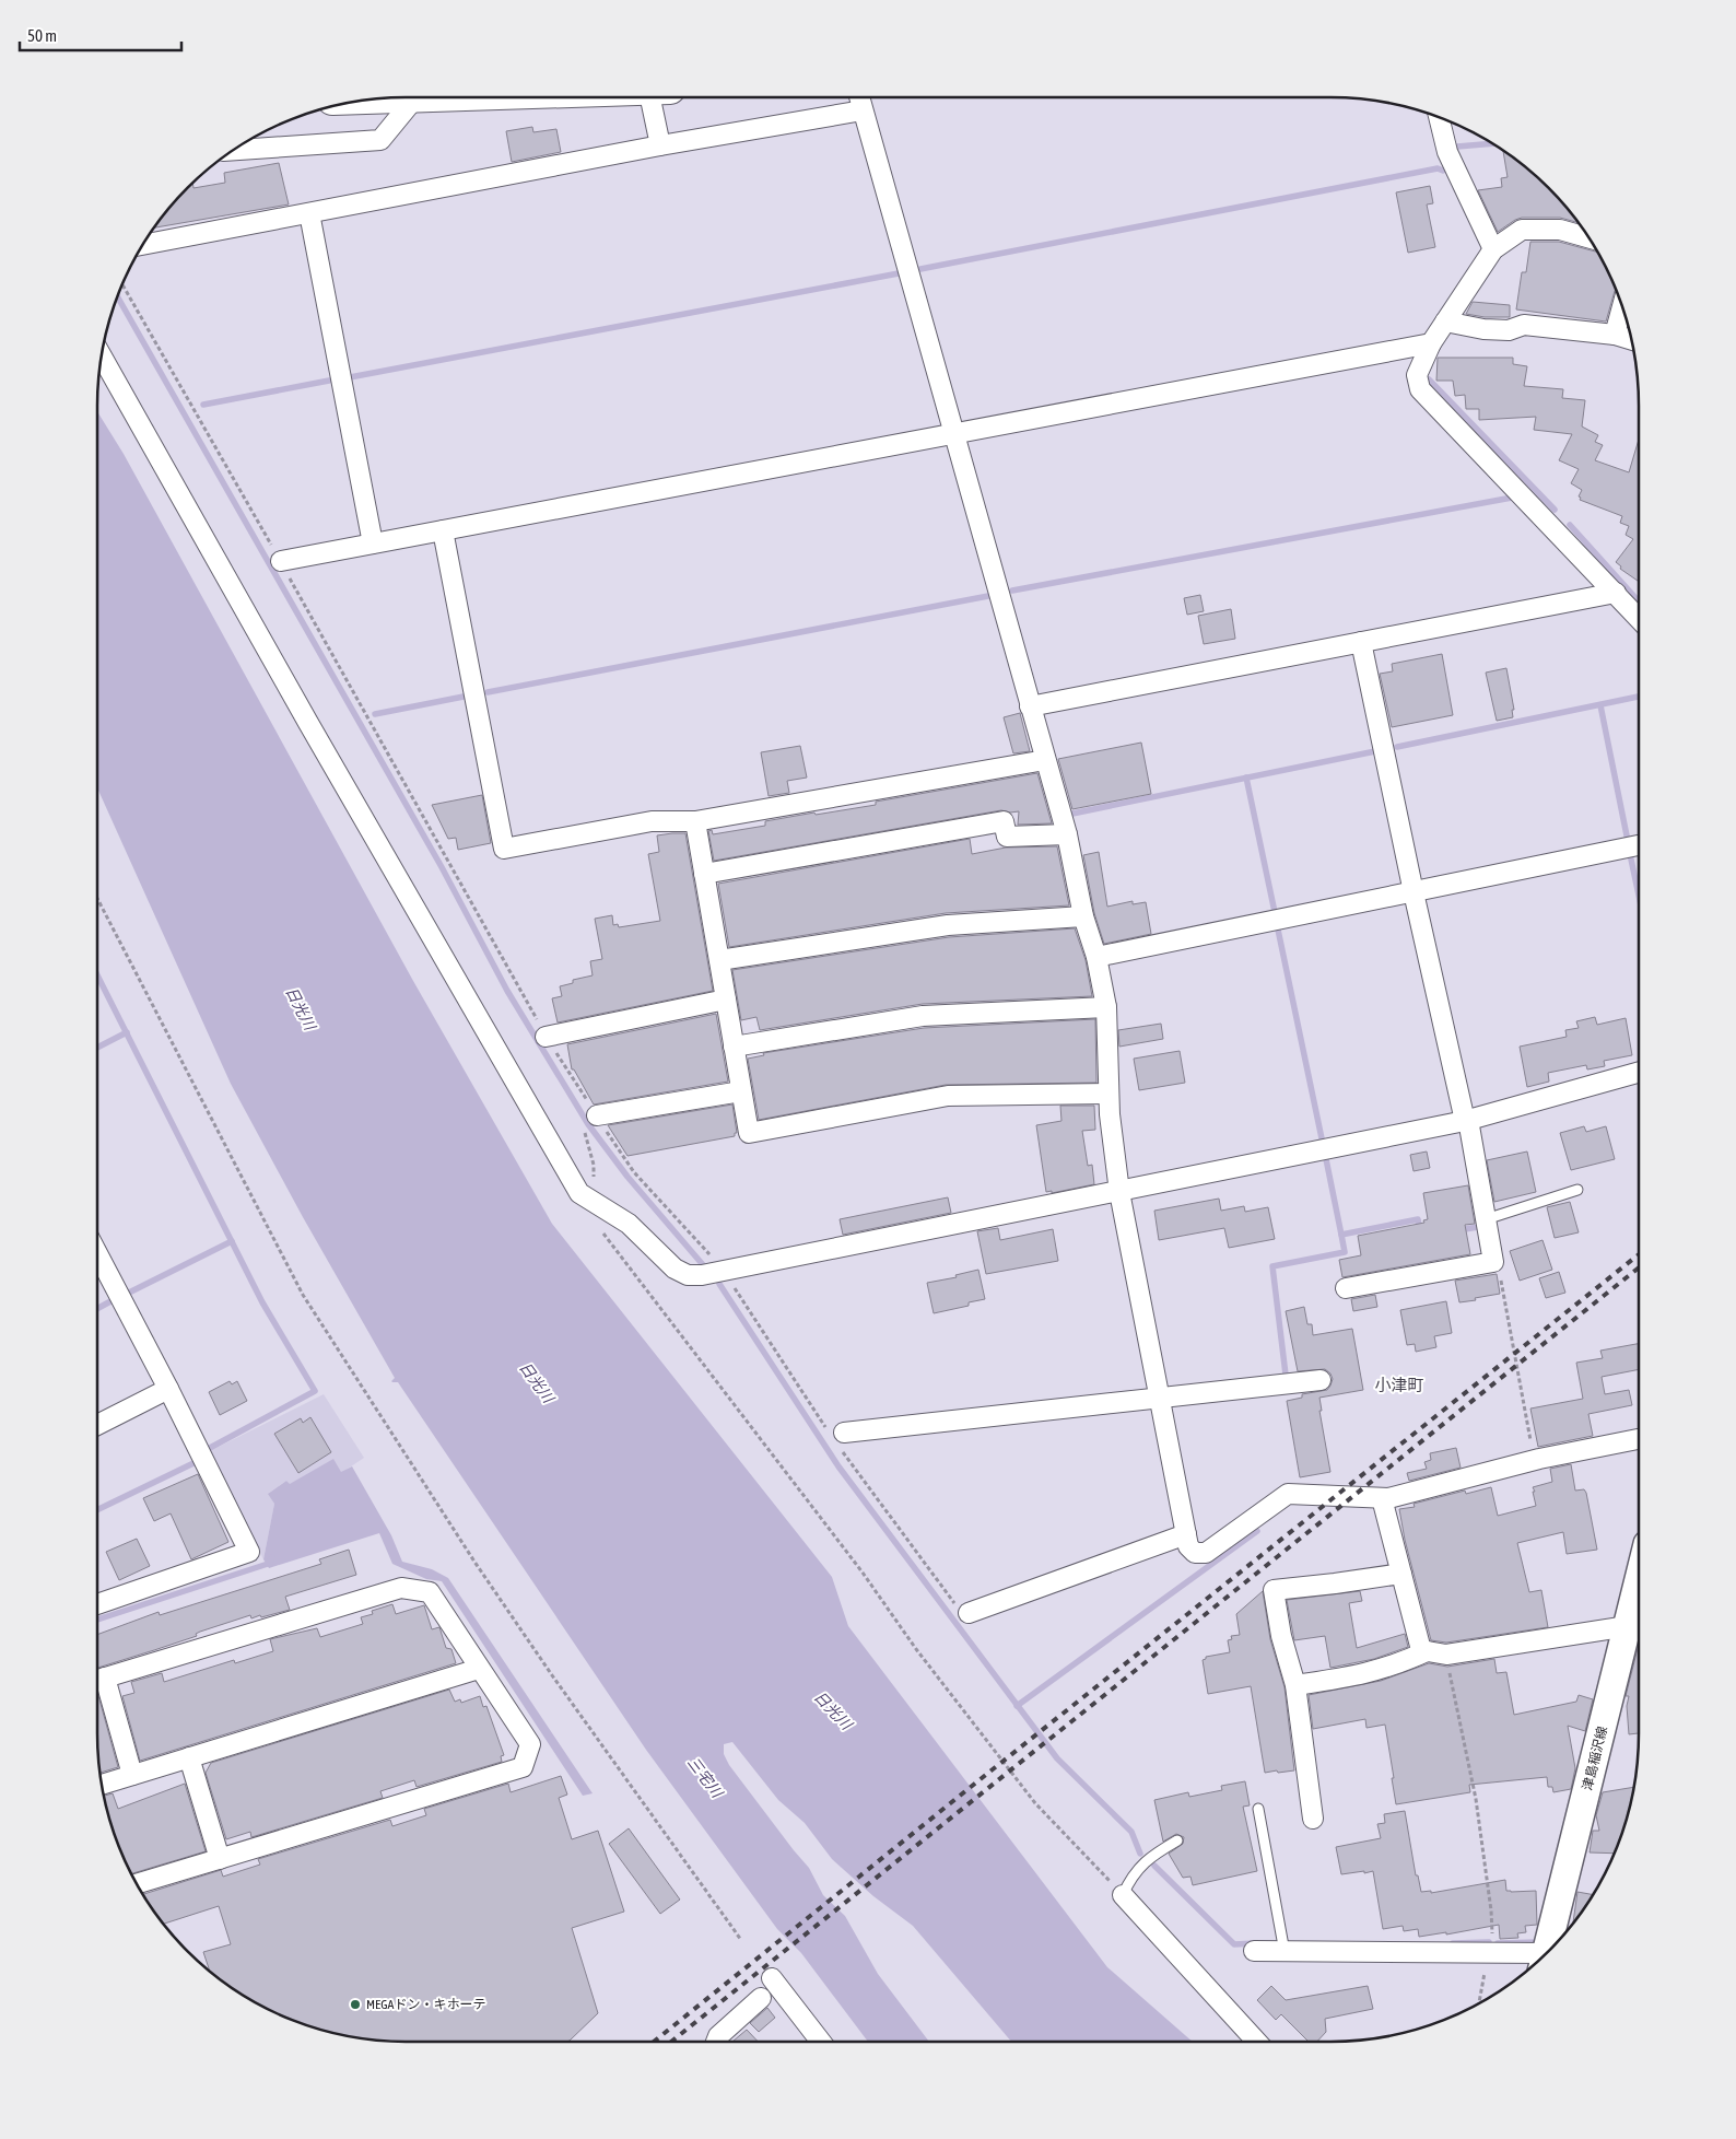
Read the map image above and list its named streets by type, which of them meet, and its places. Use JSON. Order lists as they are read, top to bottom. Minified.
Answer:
{"streets":{"main road":["津島稲沢線"]},"districts":["小津町"],"water":["日光川","三宅川"],"places":["MEGAドン・キホーテ"],"scale_bar":"50 m"}
